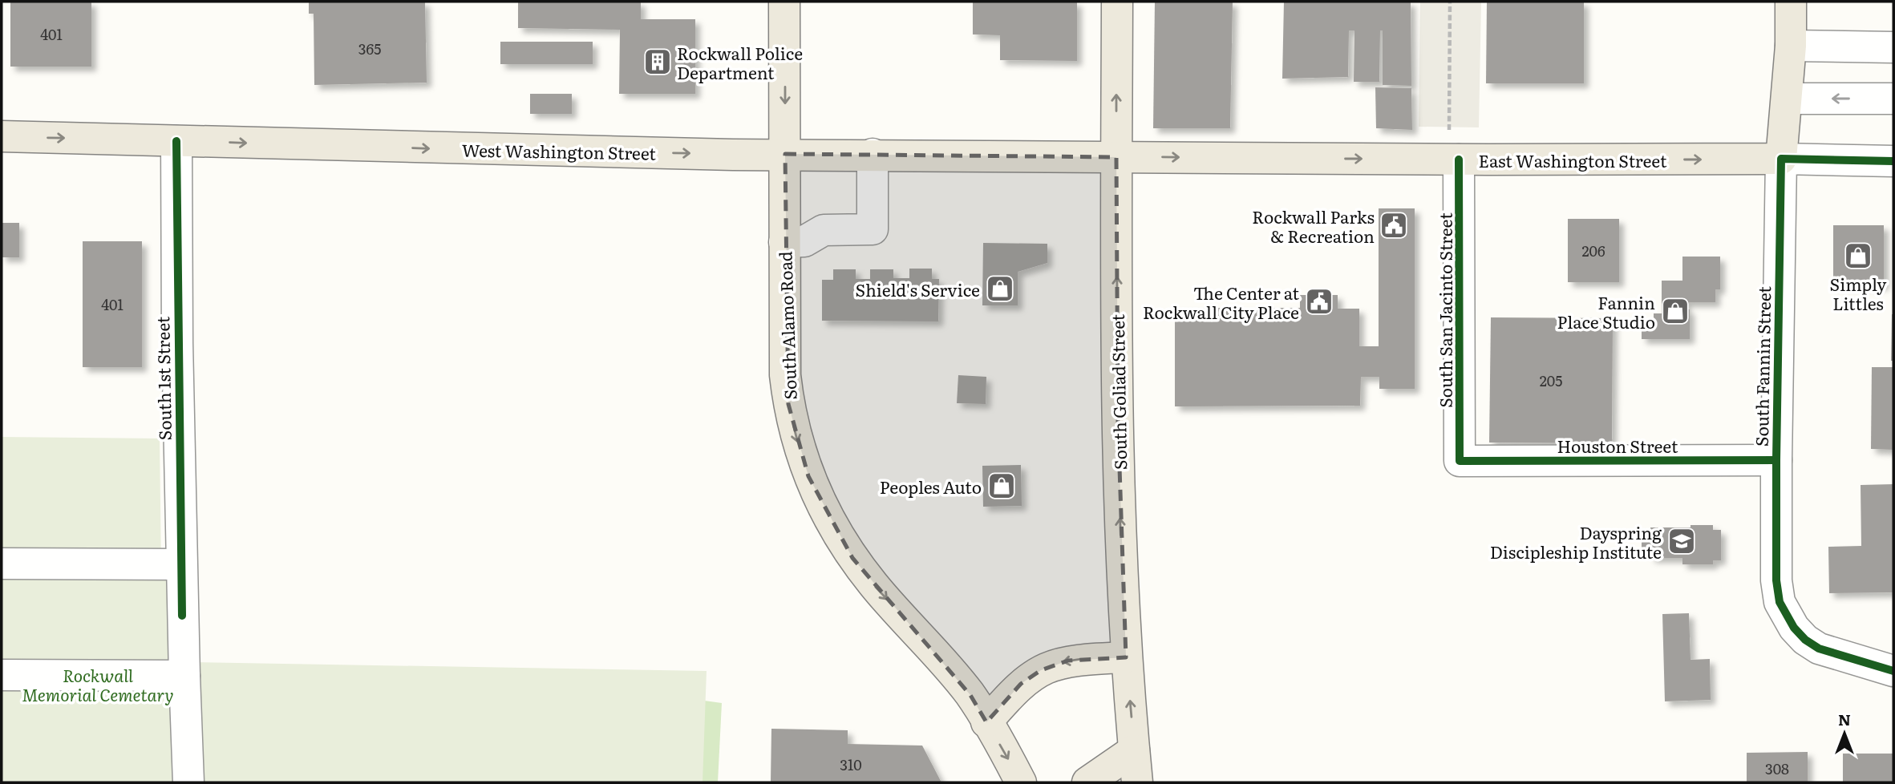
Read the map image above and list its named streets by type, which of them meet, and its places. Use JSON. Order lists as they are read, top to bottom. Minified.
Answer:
{"streets":{"main road":["West Washington Street","East Washington Street","South Alamo Road","South Fannin Street","South Goliad Street"],"street":["South San Jacinto Street","South 1st Street","Houston Street"]},"crossings":[["West Washington Street","East Washington Street"],["West Washington Street","South Alamo Road"],["West Washington Street","South 1st Street"],["West Washington Street","South Goliad Street"],["East Washington Street","South San Jacinto Street"],["East Washington Street","South Fannin Street"],["East Washington Street","South Goliad Street"],["South San Jacinto Street","Houston Street"],["South Fannin Street","Houston Street"]],"one_way":["West Washington Street","East Washington Street","South Alamo Road","South Goliad Street"],"parks":["Rockwall Memorial Cemetary"],"places":{"building":["Rockwall Police Department"],"public building":["Rockwall Parks & Recreation","The Center at Rockwall City Place"],"shop":["Simply Littles","Shield's Service","Fannin Place Studio","Peoples Auto"],"school or university":["Dayspring Discipleship Institute"]},"house_numbers":["401","365","206","401","205","310","308"],"north":"top"}
